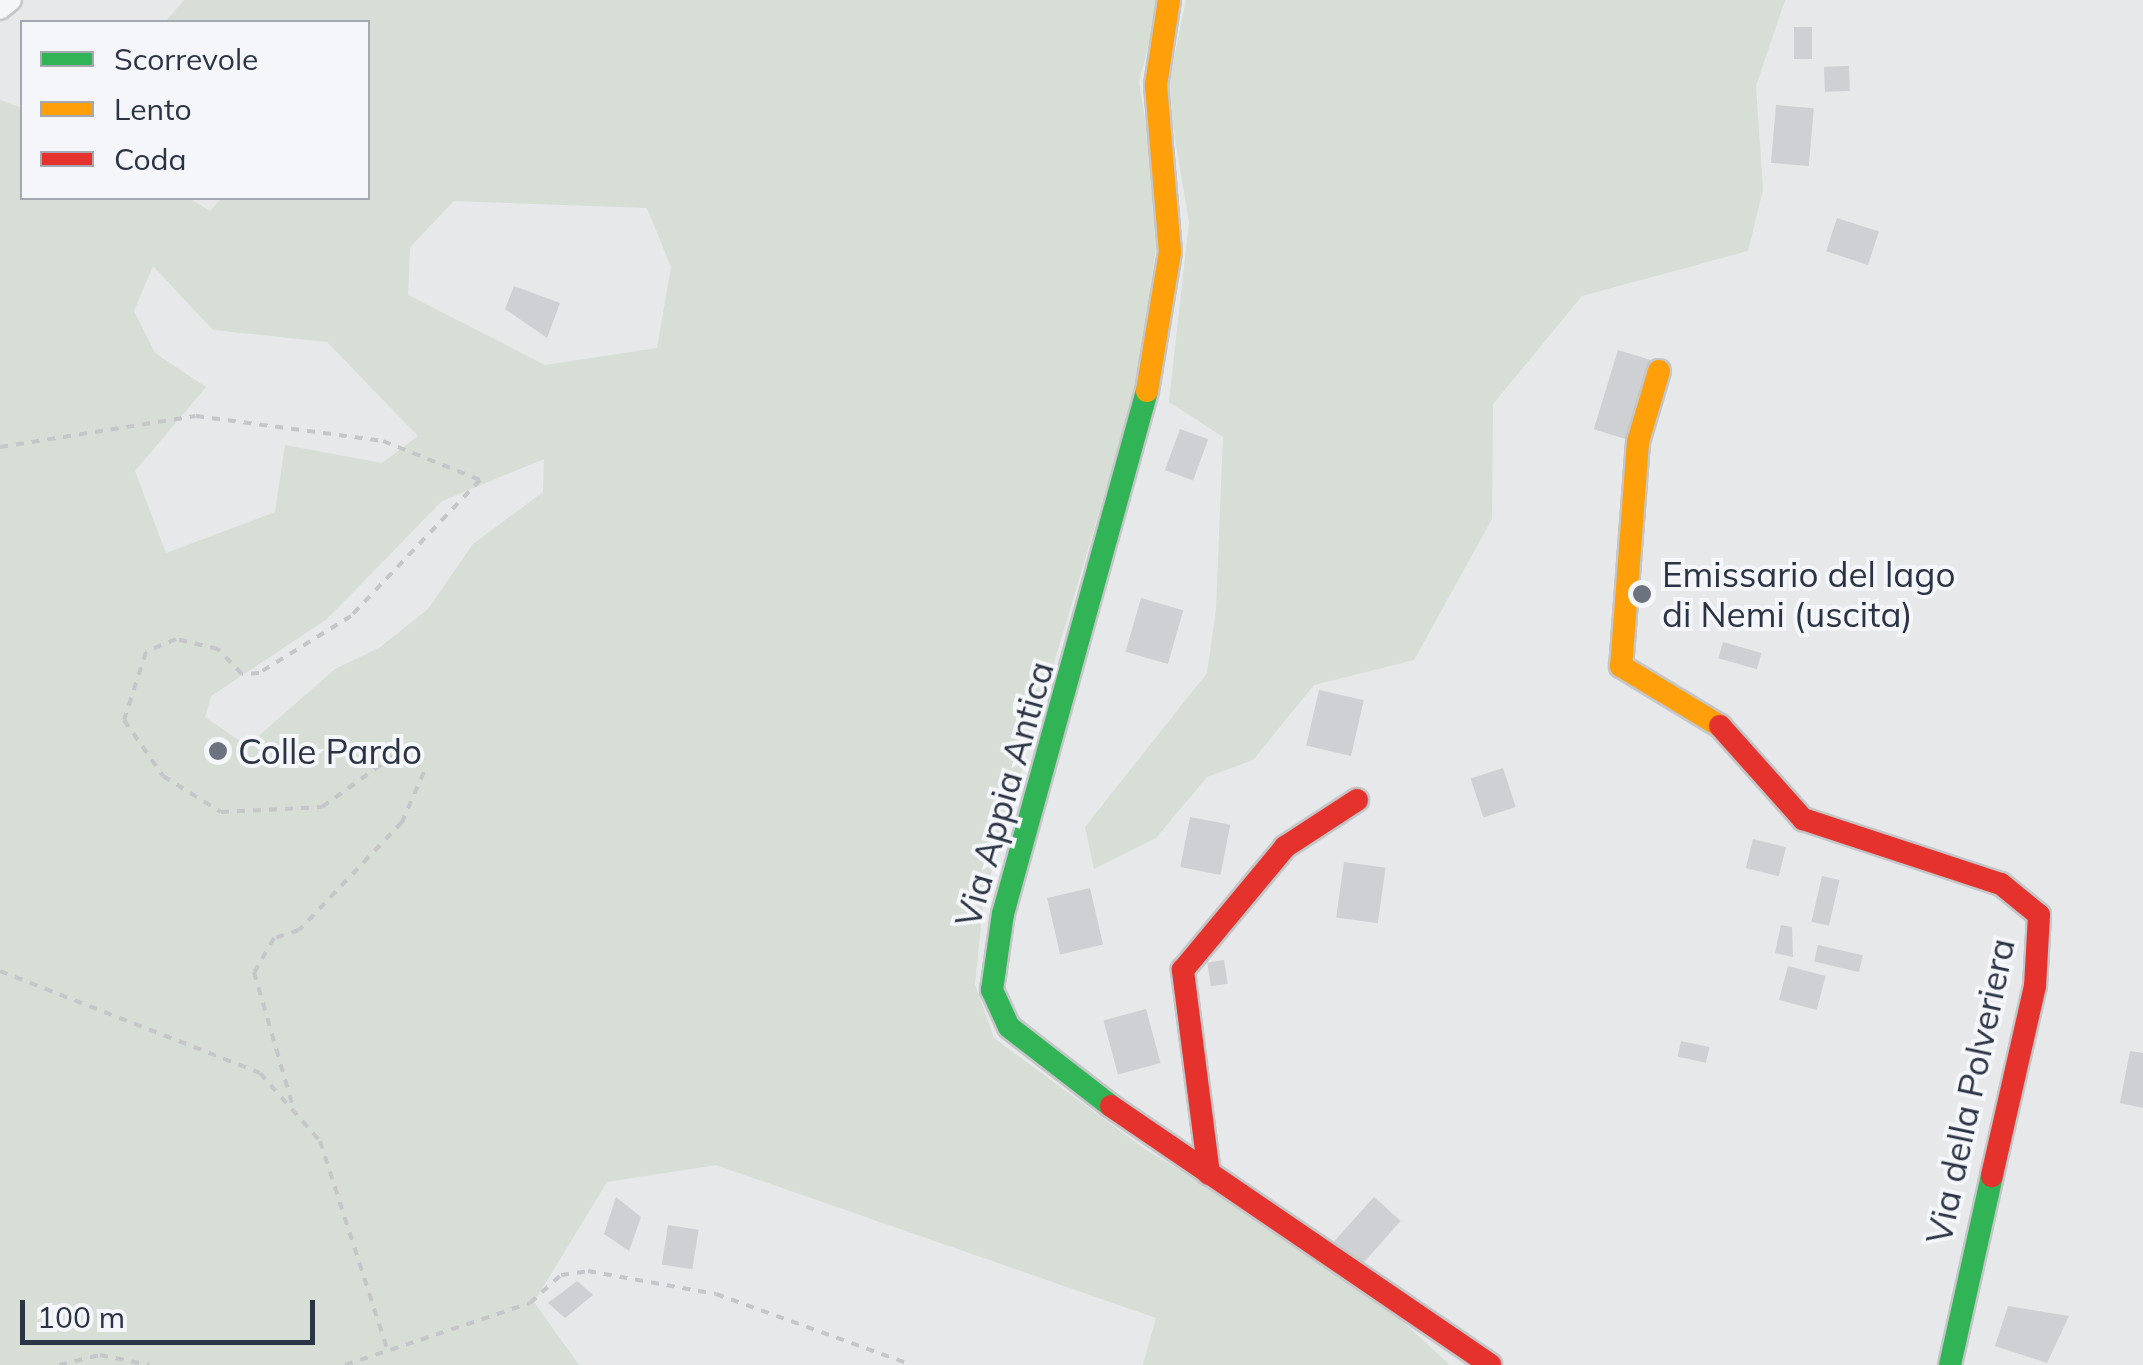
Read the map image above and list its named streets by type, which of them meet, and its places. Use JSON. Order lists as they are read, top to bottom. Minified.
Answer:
{"streets":{"street":["Via Appia Antica","Via della Polveriera"]},"places":["Emissario del lago di Nemi (uscita)","Colle Pardo"],"legend":["Scorrevole","Lento","Coda"],"scale_bar":"100 m"}
